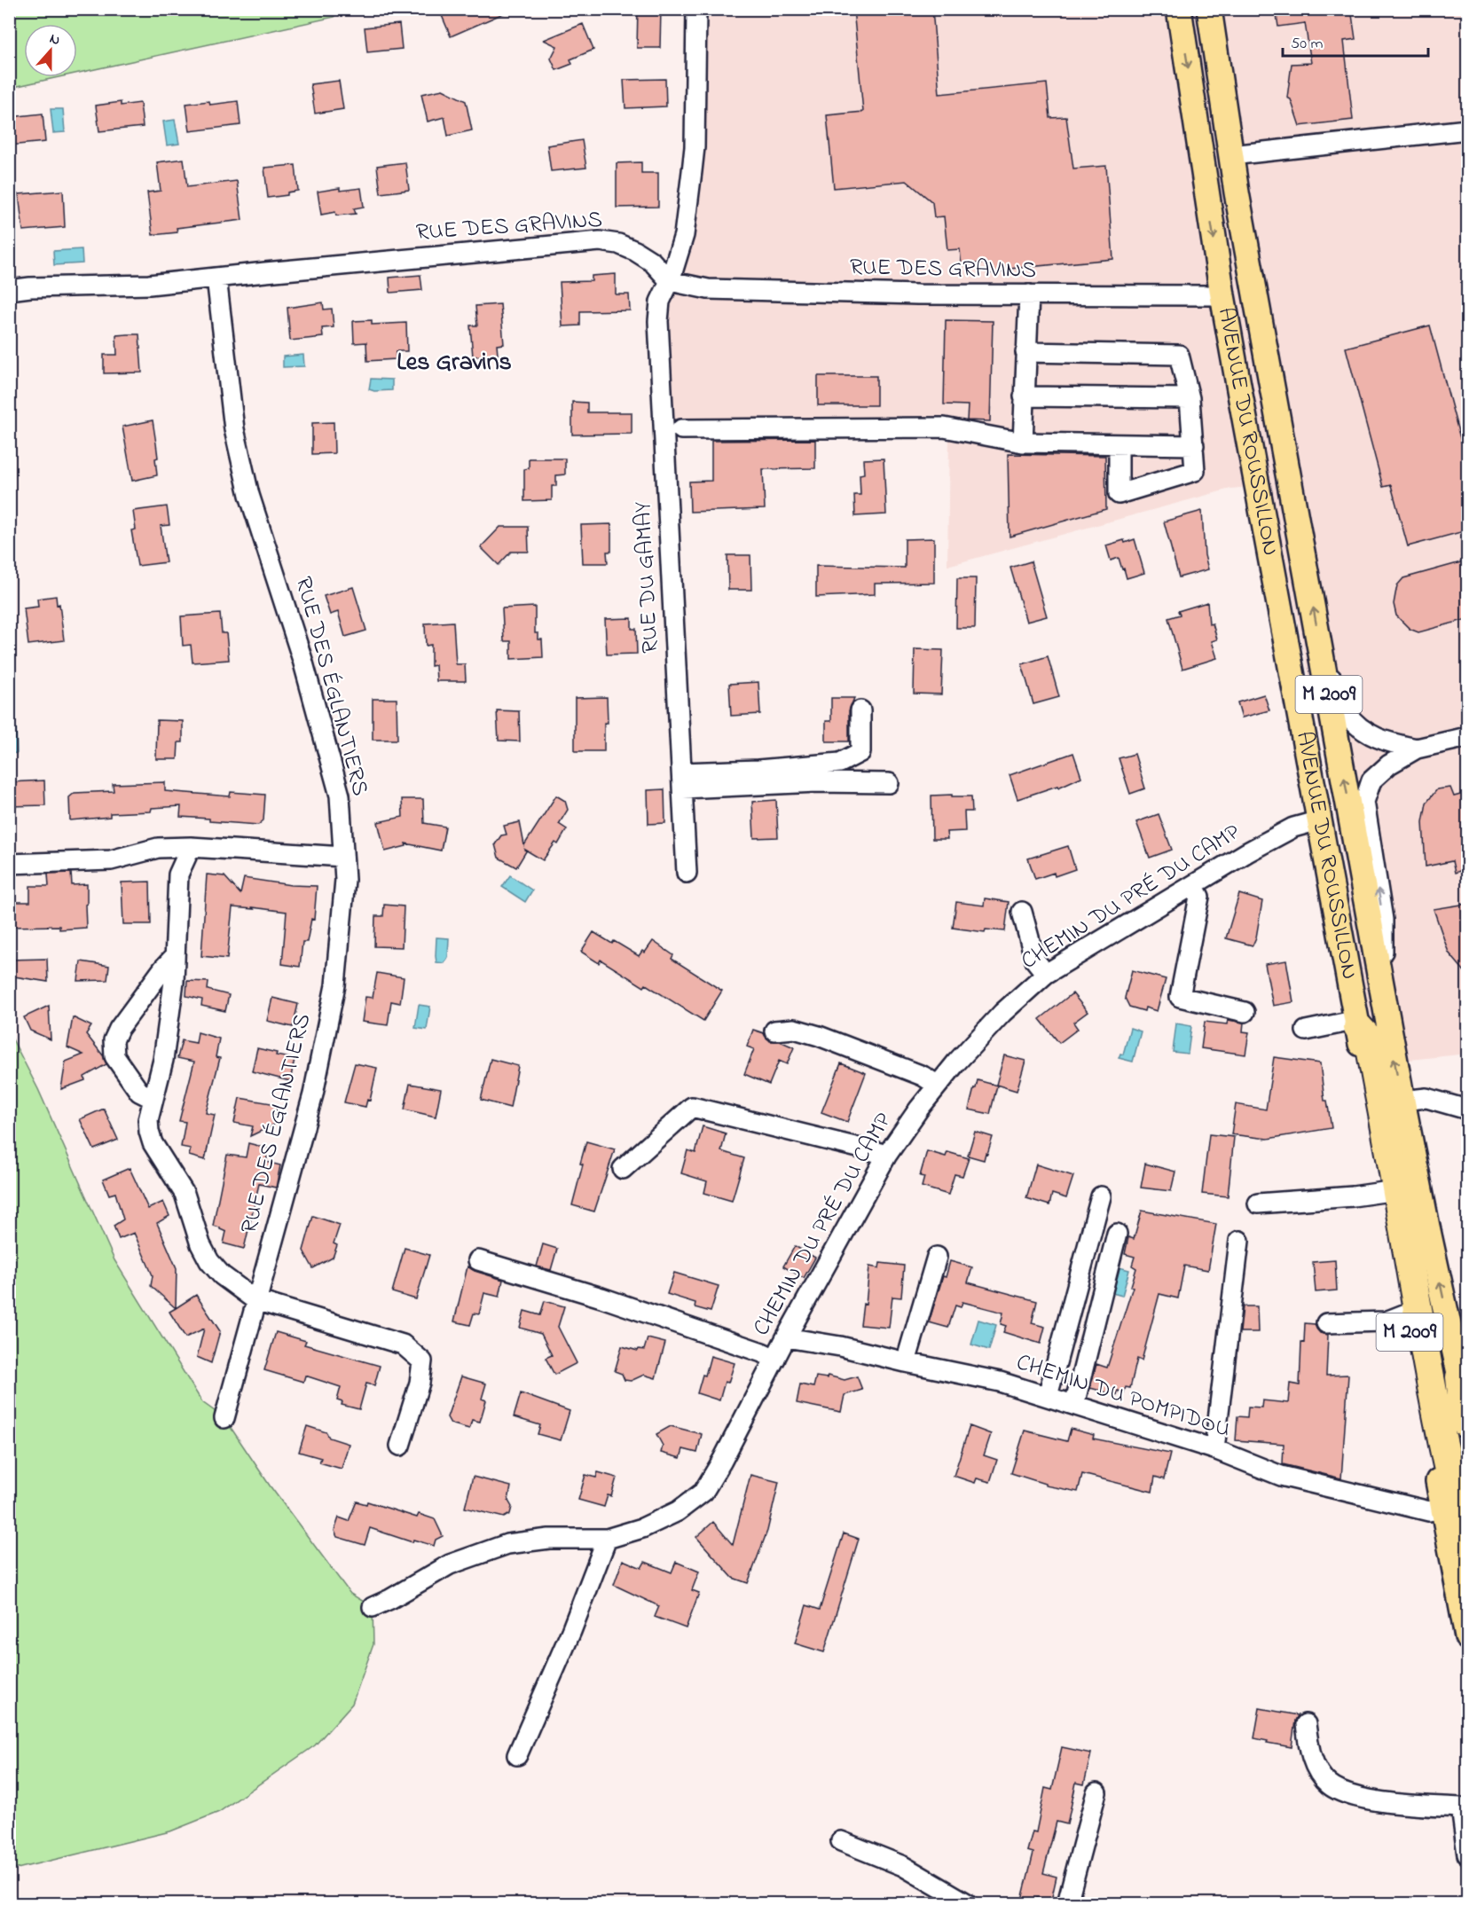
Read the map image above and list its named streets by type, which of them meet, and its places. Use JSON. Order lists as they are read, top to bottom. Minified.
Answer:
{"streets":{"main road":["AVENUE DU ROUSSILLON","M 2009"],"street":["RUE DES GRAVINS","RUE DU GAMAY","RUE DES ÉGLANTIERS","CHEMIN DU PRÉ DU CAMP","CHEMIN DU POMPIDOU"]},"crossings":[["RUE DES GRAVINS","AVENUE DU ROUSSILLON"],["RUE DES GRAVINS","RUE DU GAMAY"],["RUE DES GRAVINS","RUE DES ÉGLANTIERS"],["AVENUE DU ROUSSILLON","CHEMIN DU PRÉ DU CAMP"],["AVENUE DU ROUSSILLON","CHEMIN DU POMPIDOU"],["CHEMIN DU PRÉ DU CAMP","CHEMIN DU POMPIDOU"]],"districts":["Les Gravins"],"scale_bar":"50 m","north":"top"}
